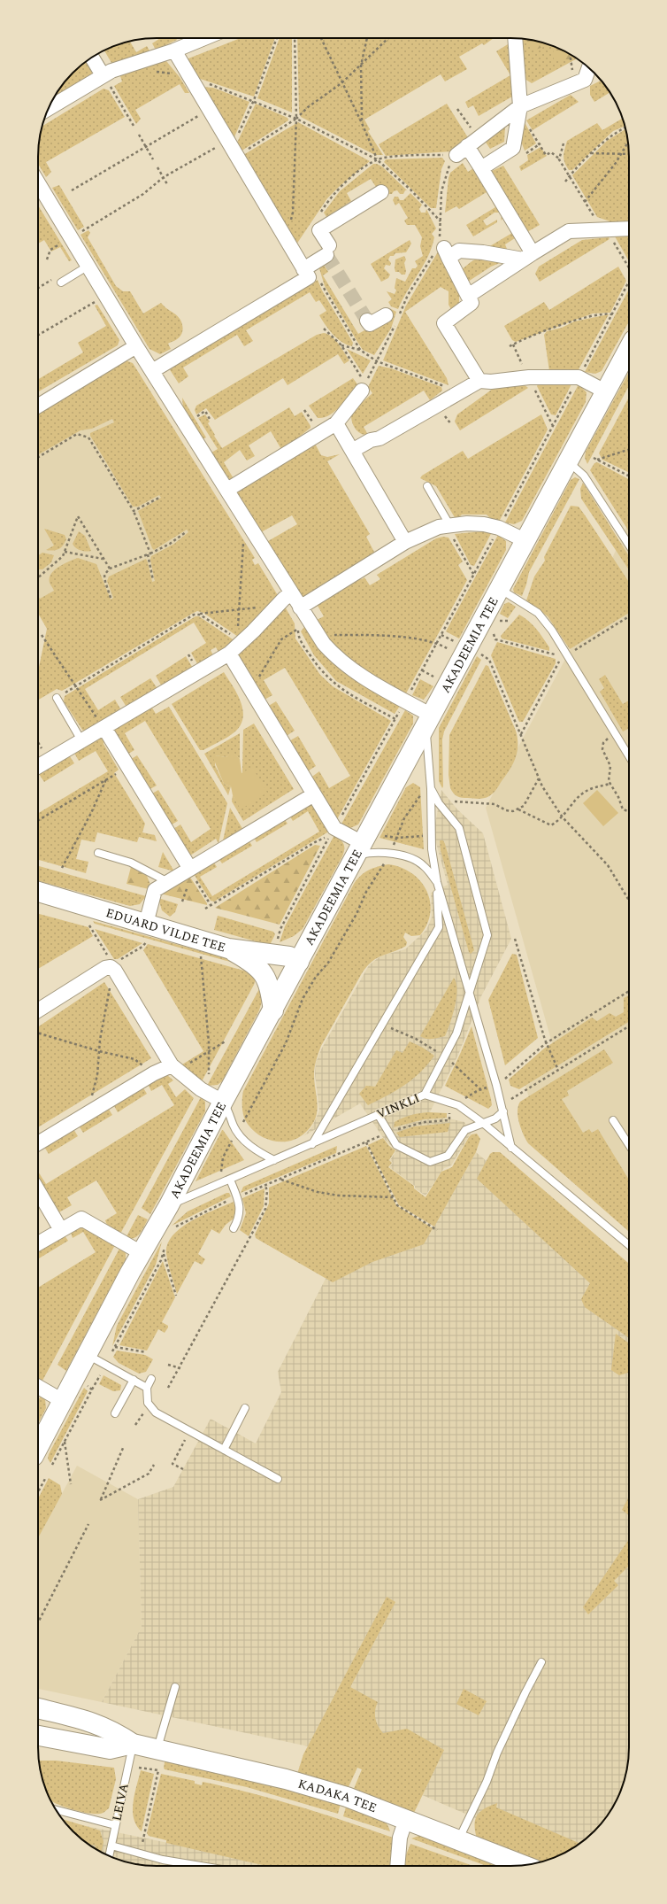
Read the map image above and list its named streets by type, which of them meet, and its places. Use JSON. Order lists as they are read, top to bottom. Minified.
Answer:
{"streets":{"main road":["AKADEEMIA TEE","EDUARD VILDE TEE","KADAKA TEE"],"lane":["VINKLI","LEIVA"]},"crossings":[["AKADEEMIA TEE","EDUARD VILDE TEE"],["AKADEEMIA TEE","VINKLI"],["KADAKA TEE","LEIVA"]]}
